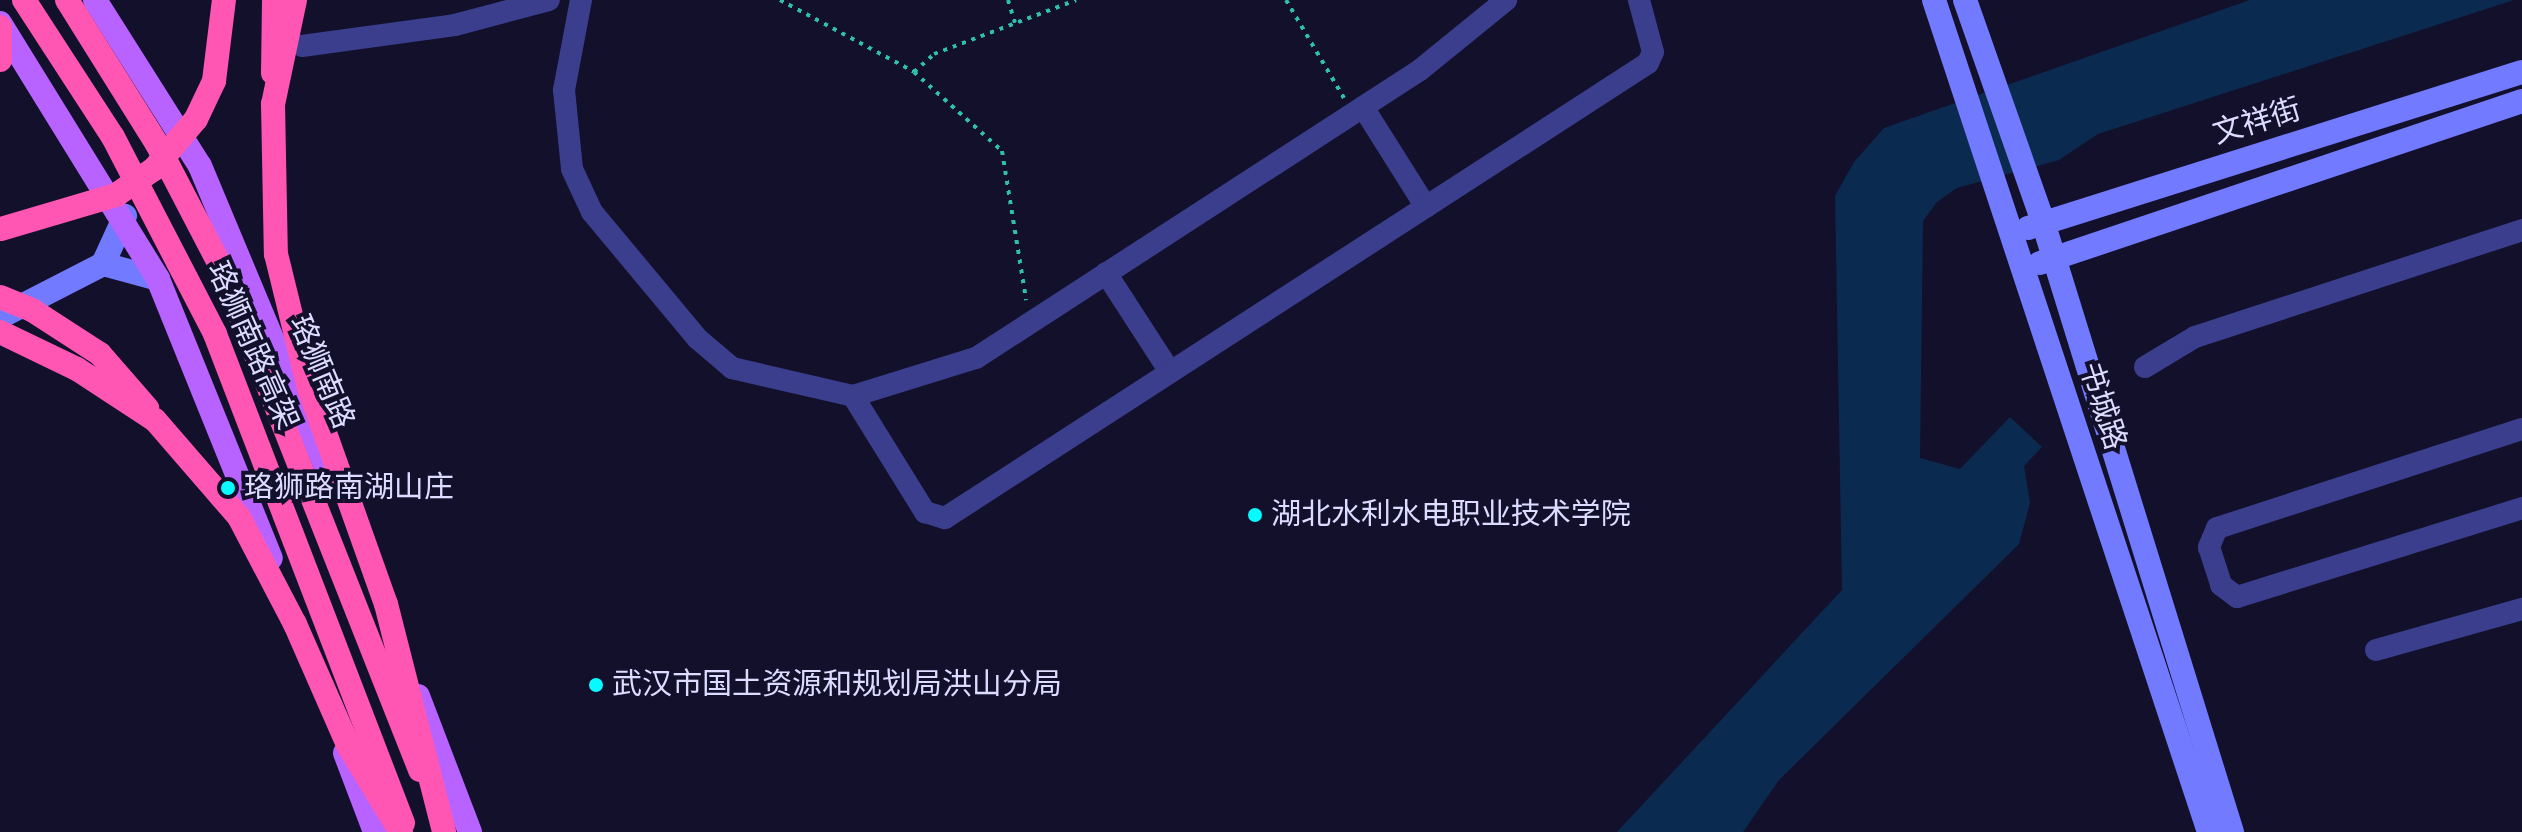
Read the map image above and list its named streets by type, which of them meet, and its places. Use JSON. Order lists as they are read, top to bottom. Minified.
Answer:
{"streets":{"highway":["珞狮南路高架"],"main road":["文祥街","珞狮南路","书城路"]},"crossings":[["文祥街","书城路"]],"places":["珞狮路南湖山庄","湖北水利水电职业技术学院","武汉市国土资源和规划局洪山分局"]}
